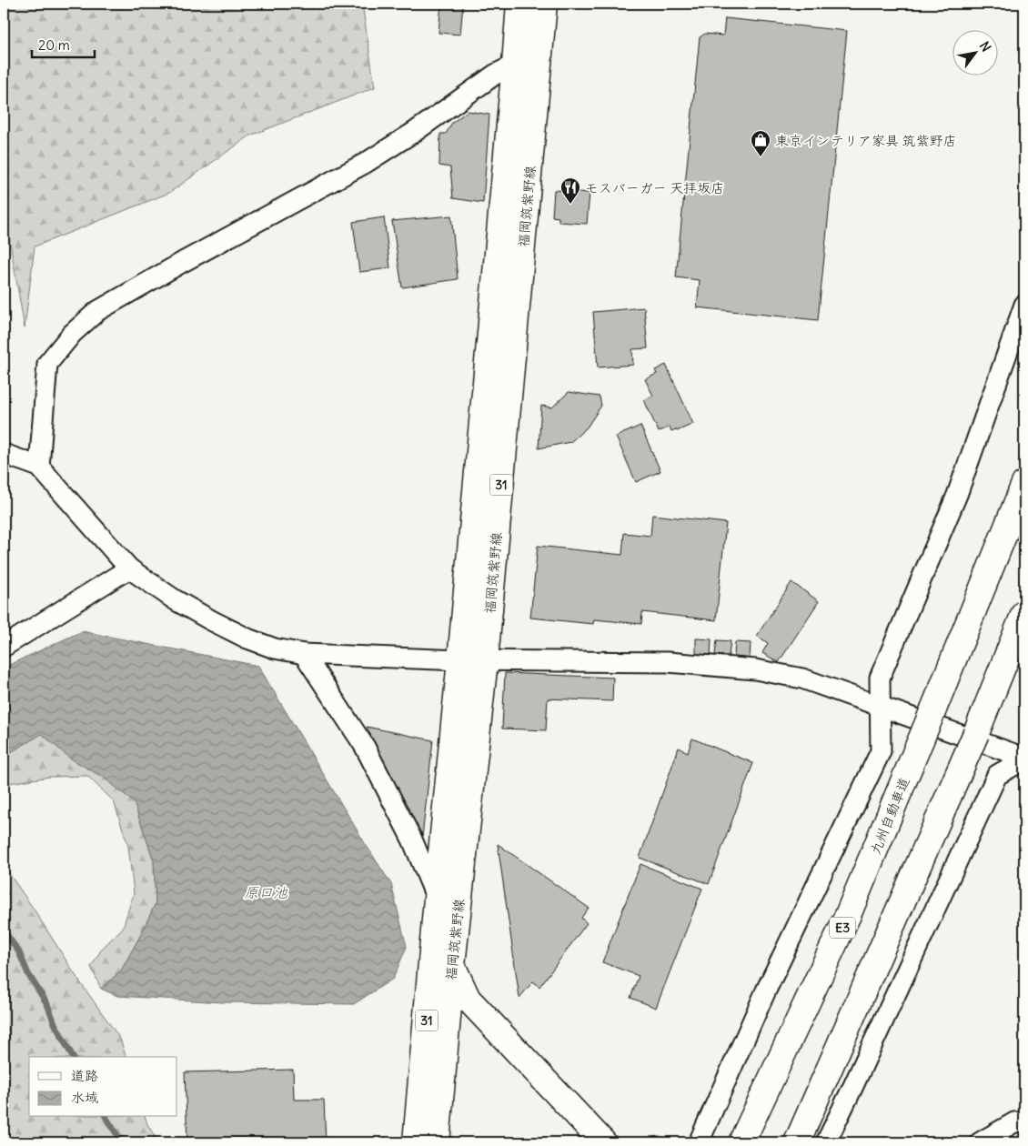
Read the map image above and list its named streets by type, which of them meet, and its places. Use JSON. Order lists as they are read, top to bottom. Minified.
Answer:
{"streets":{"main road":["福岡筑紫野線","31","九州自動車道","E3"]},"water":["原口池"],"places":{"shop":["東京インテリア家具 筑紫野店"],"restaurant":["モスバーガー 天拝坂店"]},"legend":["道路","水域"],"scale_bar":"20 m","north":"top right"}
